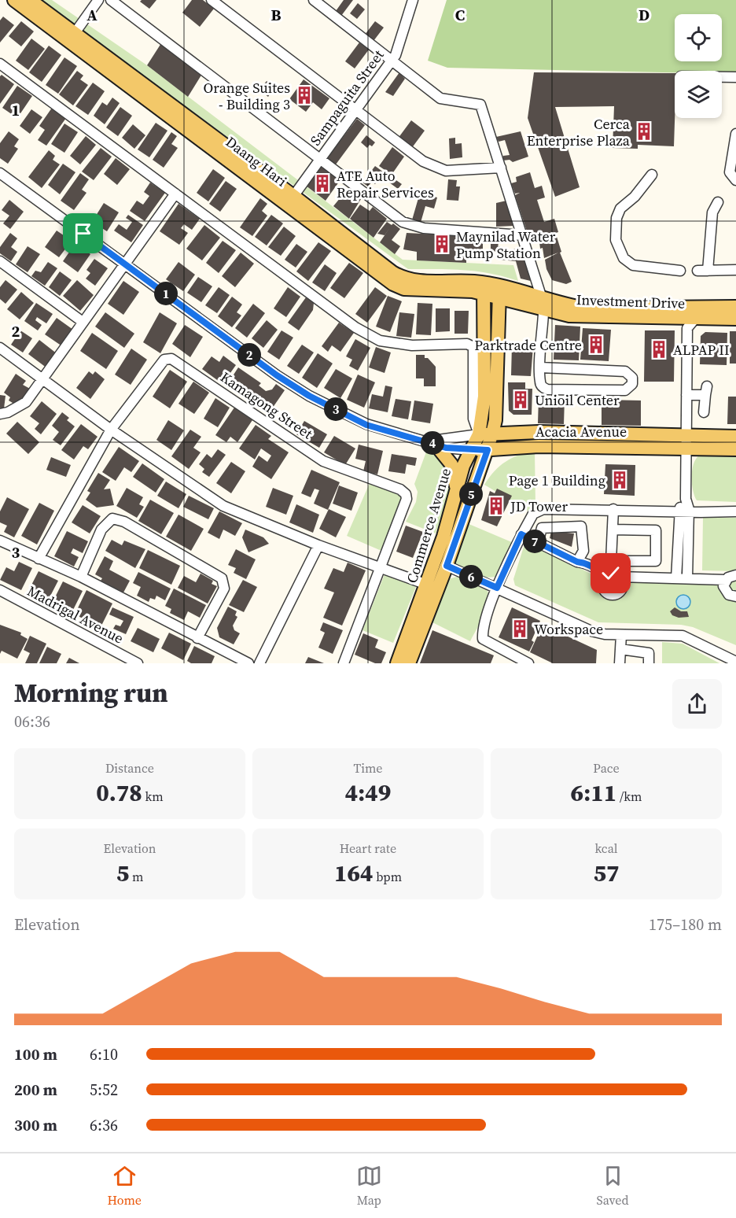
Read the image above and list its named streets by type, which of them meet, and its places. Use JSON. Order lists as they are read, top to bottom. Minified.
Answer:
{"streets":{"main road":["Daang Hari","Investment Drive","Acacia Avenue","Commerce Avenue"],"street":["Sampaguita Street","Kamagong Street","Madrigal Avenue"]},"crossings":[["Sampaguita Street","Daang Hari"],["Daang Hari","Investment Drive"],["Daang Hari","Commerce Avenue"],["Investment Drive","Commerce Avenue"],["Acacia Avenue","Commerce Avenue"]],"places":{"building":["Orange Suites - Building 3","Cerca Enterprise Plaza","ATE Auto Repair Services","Maynilad Water Pump Station","Parktrade Centre","ALPAP II","Unioil Center","Page 1 Building","JD Tower","Workspace"]},"page":{"pins":["1","2","3","4","5","7","6"],"heading":["Morning run","06:36"],"stats":[["Distance","0.78 km"],["Time","4:49"],["Pace","6:11 /km"],["Elevation","5 m"],["Heart rate","164 bpm"],["kcal","57"]],"chart":["Elevation","175–180 m"],"list":[{"name":"100 m","note":"6:10"},{"name":"200 m","note":"5:52"},{"name":"300 m","note":"6:36"}],"tabs":["Home","Map","Saved"]},"grid":{"columns":["A","B","C","D"],"rows":["1","2","3"]}}
